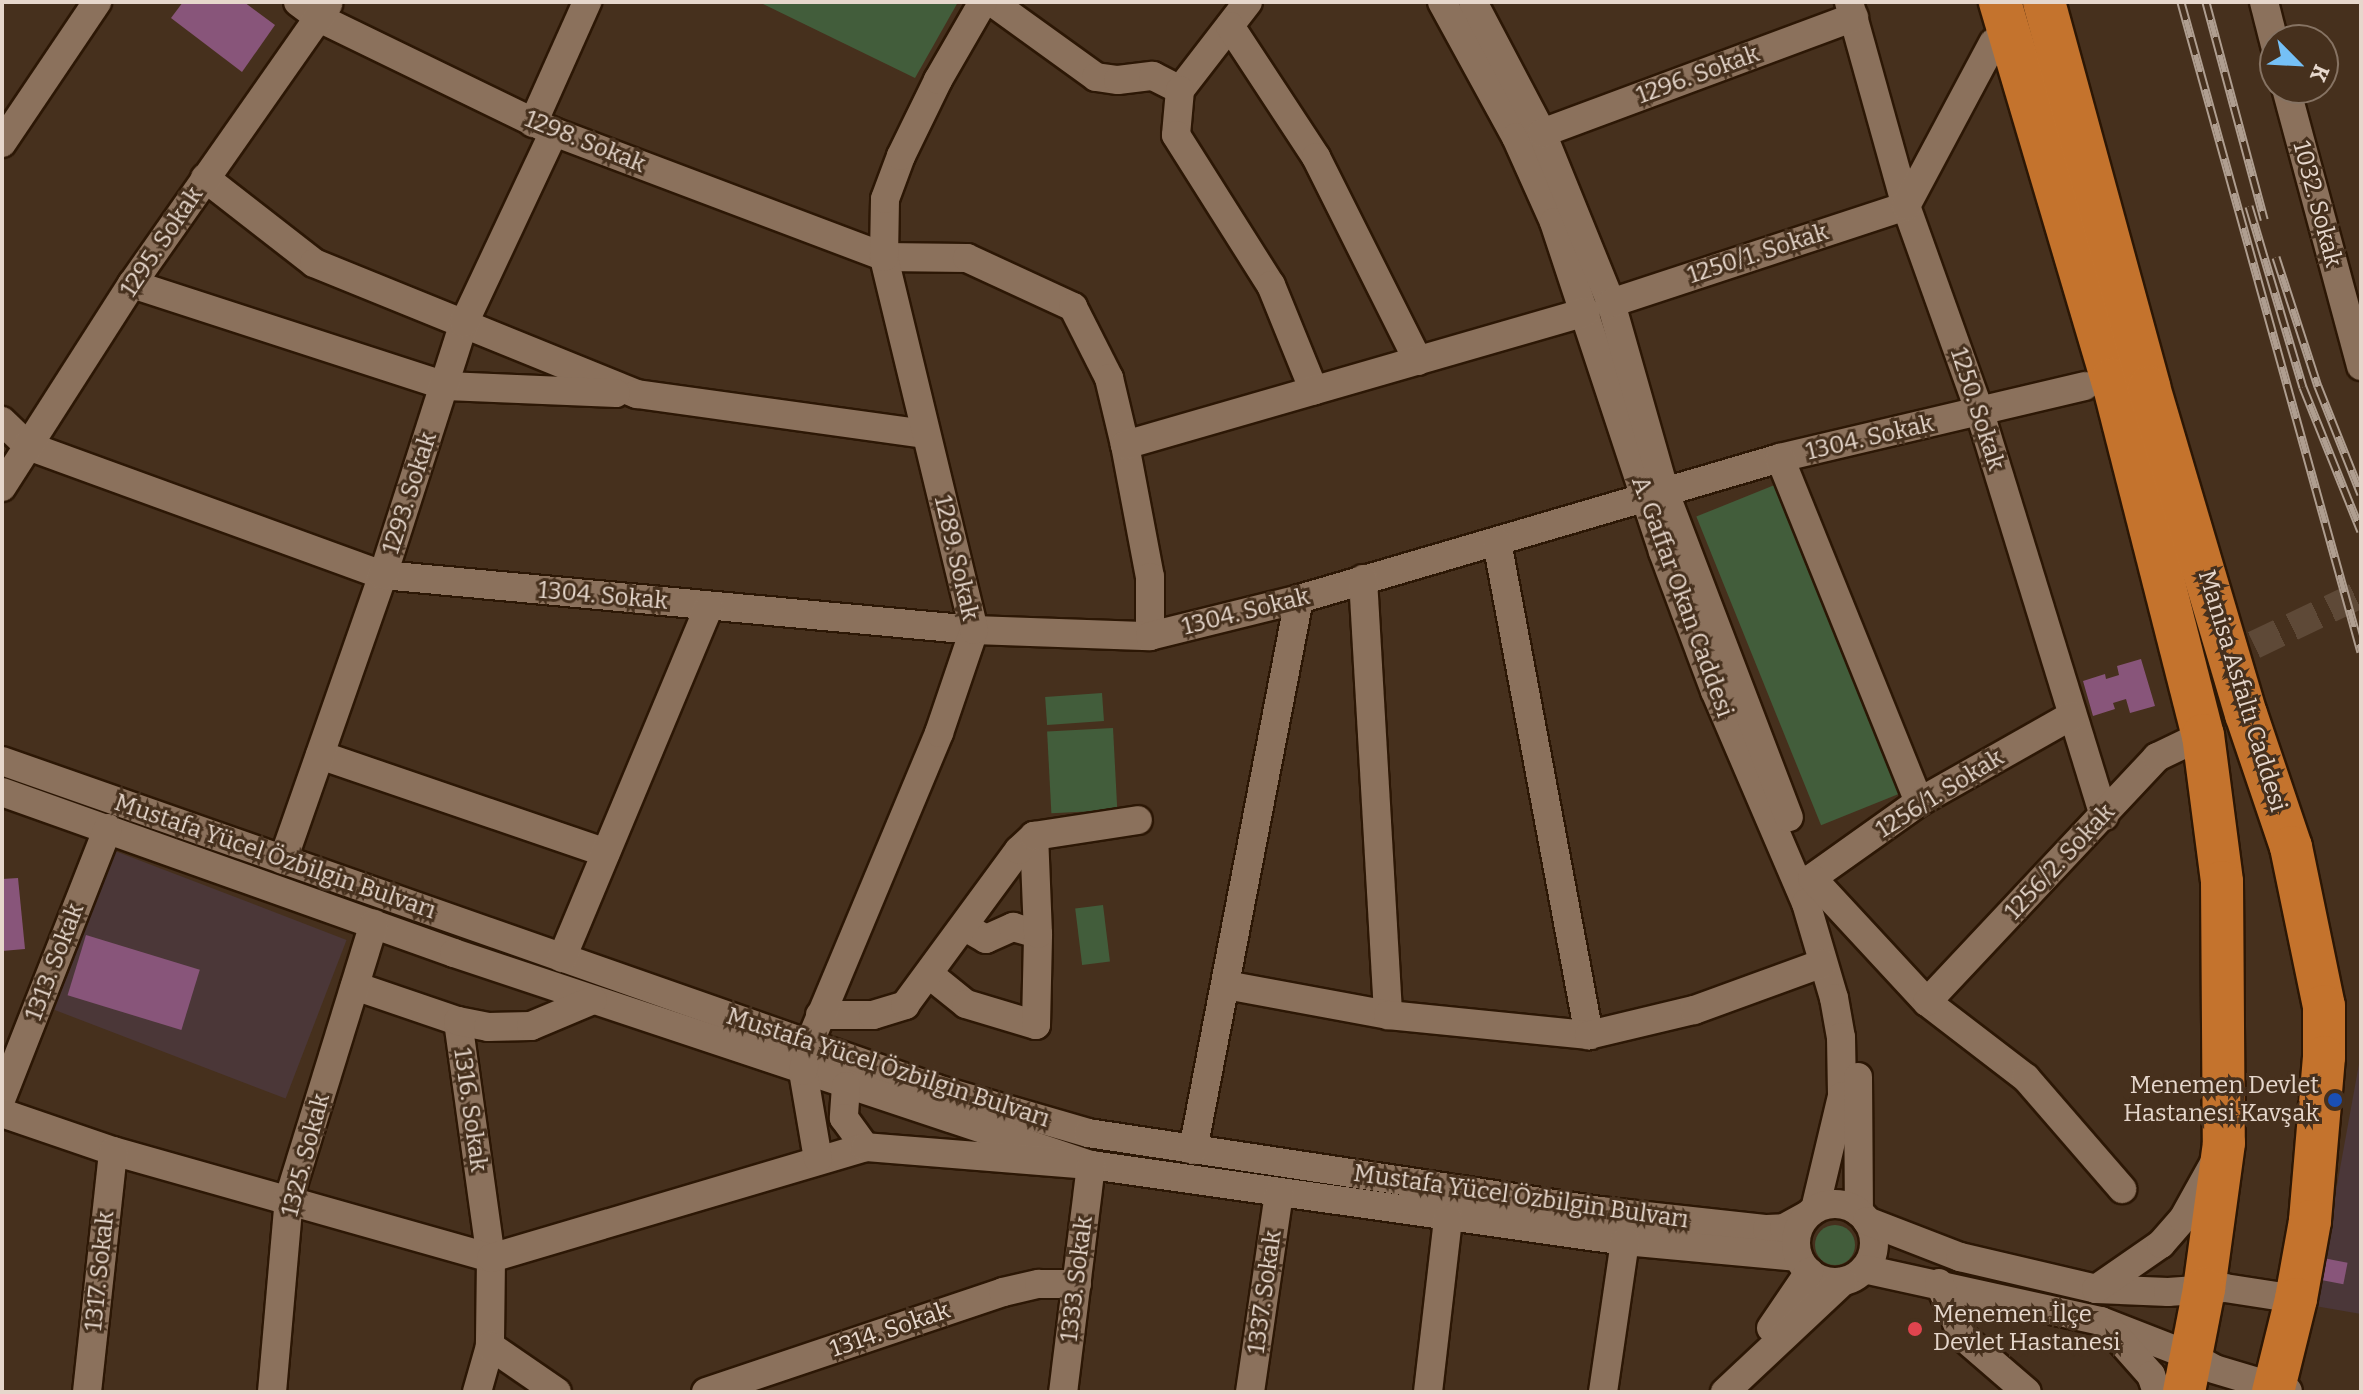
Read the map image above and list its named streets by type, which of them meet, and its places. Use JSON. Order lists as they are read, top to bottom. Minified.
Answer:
{"streets":{"highway":["Manisa Asfaltı Caddesi"],"street":["1296. Sokak","1298. Sokak","1032. Sokak","1295. Sokak","1250/1. Sokak","1250. Sokak","1304. Sokak","1293. Sokak","1289. Sokak","A. Gaffar Okan Caddesi","1256/1. Sokak","Mustafa Yücel Özbilgin Bulvarı","1256/2. Sokak","1313. Sokak","1316. Sokak","1325. Sokak","1317. Sokak","1333. Sokak","1337. Sokak","1314. Sokak"]},"crossings":[["1296. Sokak","1250. Sokak"],["1296. Sokak","A. Gaffar Okan Caddesi"],["1298. Sokak","1295. Sokak"],["1298. Sokak","1293. Sokak"],["1298. Sokak","1289. Sokak"],["1295. Sokak","1304. Sokak"],["1250/1. Sokak","1250. Sokak"],["1250/1. Sokak","A. Gaffar Okan Caddesi"],["1250. Sokak","1304. Sokak"],["1250. Sokak","1256/1. Sokak"],["1250. Sokak","1256/2. Sokak"],["1304. Sokak","1293. Sokak"],["1304. Sokak","1289. Sokak"],["1304. Sokak","A. Gaffar Okan Caddesi"],["1293. Sokak","Mustafa Yücel Özbilgin Bulvarı"],["1289. Sokak","Mustafa Yücel Özbilgin Bulvarı"],["A. Gaffar Okan Caddesi","1256/1. Sokak"],["A. Gaffar Okan Caddesi","Mustafa Yücel Özbilgin Bulvarı"],["Manisa Asfaltı Caddesi","1256/2. Sokak"],["Mustafa Yücel Özbilgin Bulvarı","1313. Sokak"],["Mustafa Yücel Özbilgin Bulvarı","1325. Sokak"],["Mustafa Yücel Özbilgin Bulvarı","1333. Sokak"],["Mustafa Yücel Özbilgin Bulvarı","1337. Sokak"],["1316. Sokak","1325. Sokak"],["1333. Sokak","1314. Sokak"]],"places":["Menemen Devlet Hastanesi Kavşak","Menemen İlçe Devlet Hastanesi"],"north":"bottom right"}
